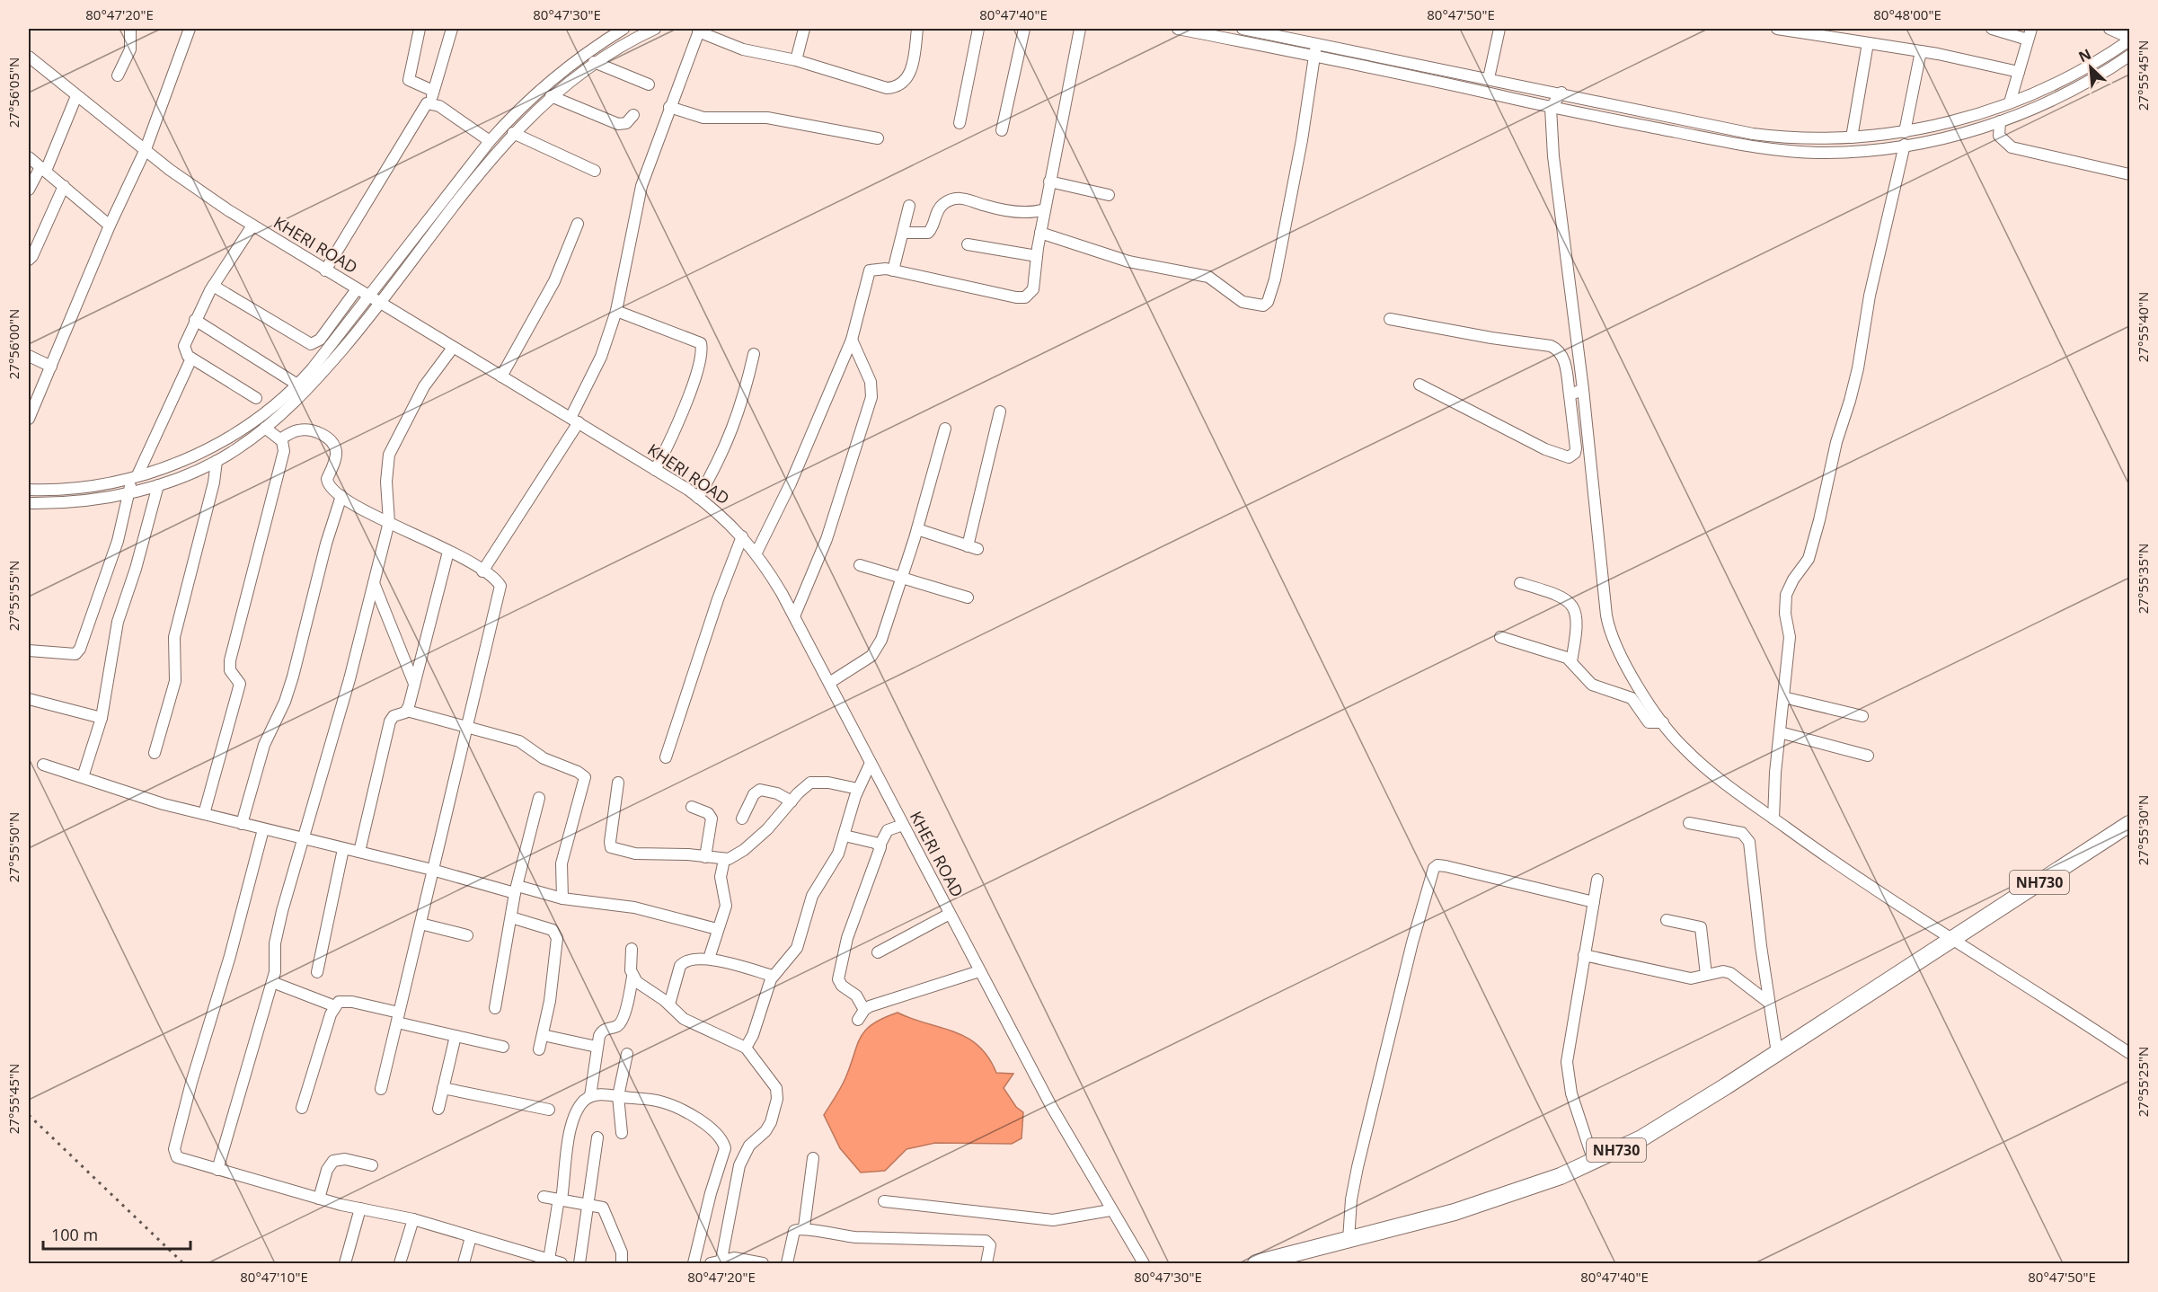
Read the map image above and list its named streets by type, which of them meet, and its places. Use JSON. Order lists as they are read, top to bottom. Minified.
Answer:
{"streets":{"highway":["NH730"],"street":["KHERI ROAD"]},"scale_bar":"100 m","north":"top left","coordinates":["80°47'20\"E","80°47'30\"E","80°47'40\"E","80°47'50\"E","80°48'00\"E","27°55'45\"N","27°56'05\"N","27°55'40\"N","27°56'00\"N","27°55'35\"N","27°55'55\"N","27°55'30\"N","27°55'50\"N","27°55'25\"N","80°47'10\"E"]}
